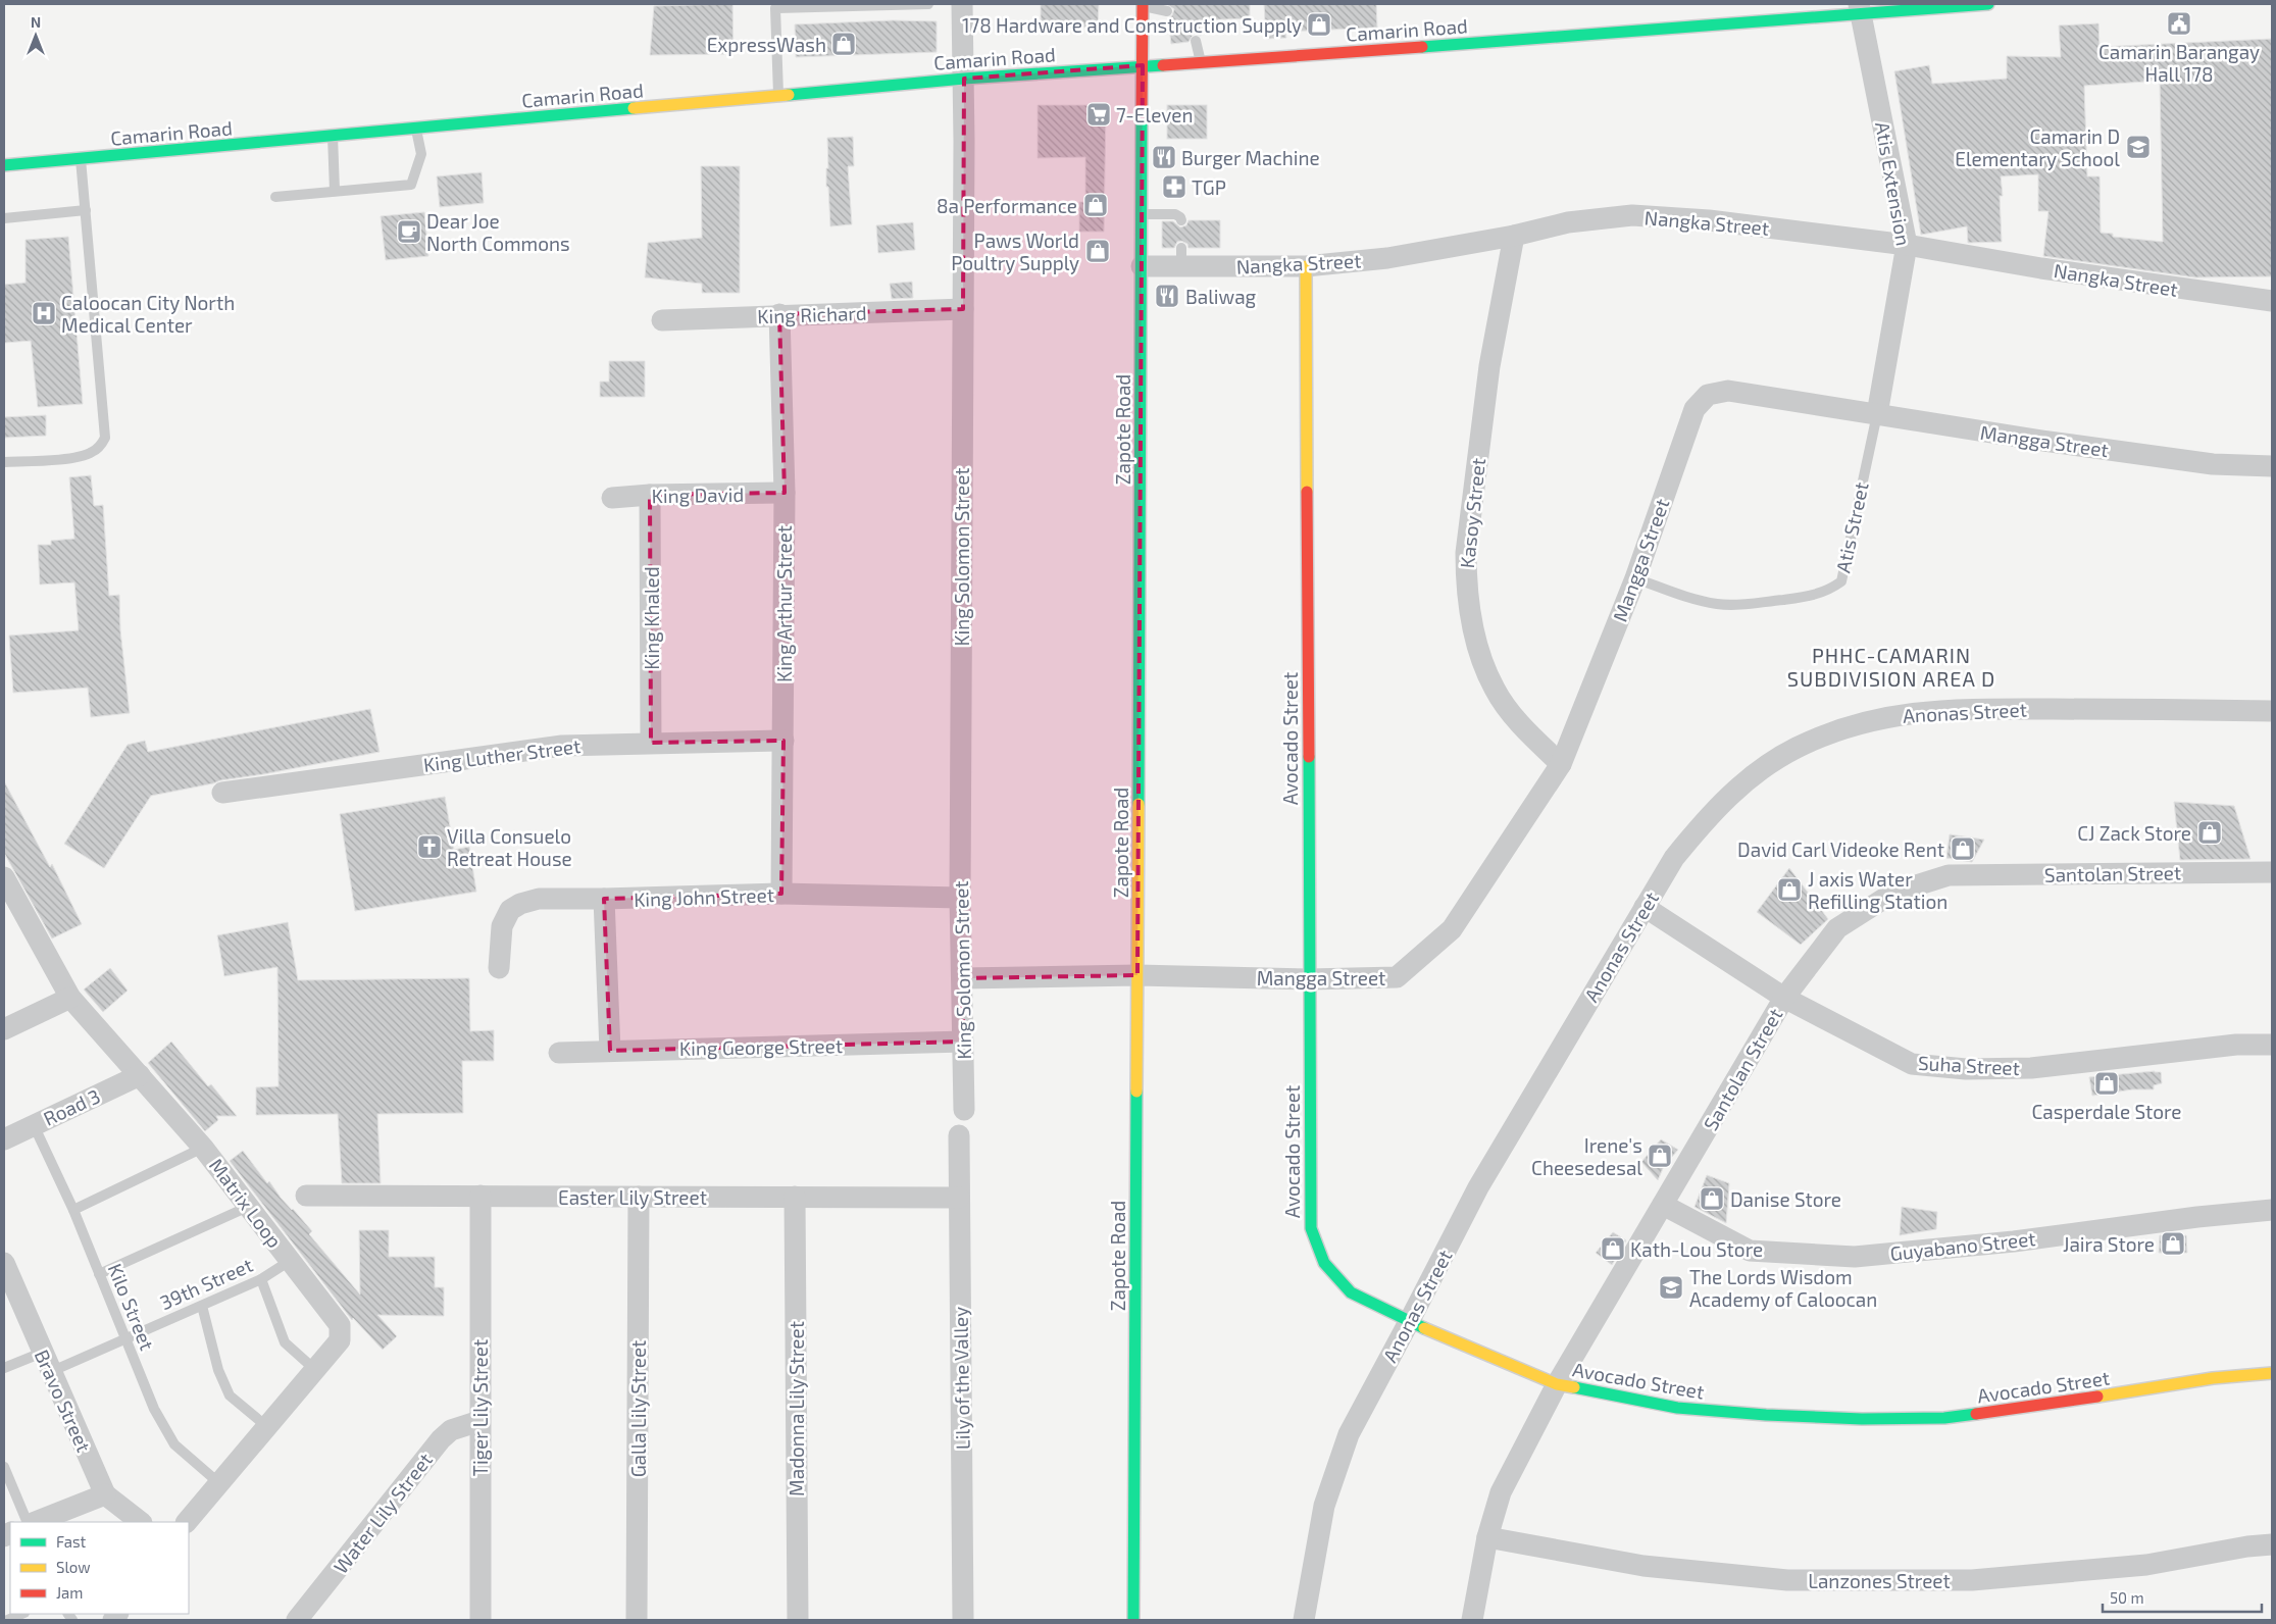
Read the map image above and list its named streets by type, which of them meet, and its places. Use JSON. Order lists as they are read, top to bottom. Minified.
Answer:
{"streets":{"main road":["Camarin Road","Zapote Road","Avocado Street"],"street":["Atis Extension","Nangka Street","King Richard","Mangga Street","King David","Kasoy Street","King Solomon Street","King Arthur Street","King Khaled","Anonas Street","King Luther Street","Santolan Street","King John Street","King George Street","Suha Street","Road 3","Easter Lily Street","Matrix Loop","Guyabano Street","Lily of the Valley","Bravo Street","Tiger Lily Street","Galla Lily Street","Madonna Lily Street","Water Lily Street","Lanzones Street"],"lane":["Atis Street","39th Street","Kilo Street"]},"crossings":[["Camarin Road","Atis Extension"],["Camarin Road","Zapote Road"],["Camarin Road","King Solomon Street"],["Atis Extension","Nangka Street"],["Atis Extension","Mangga Street"],["Atis Extension","Atis Street"],["Nangka Street","Zapote Road"],["Nangka Street","Kasoy Street"],["Nangka Street","Avocado Street"],["King Richard","King Solomon Street"],["King Richard","King Arthur Street"],["Zapote Road","Mangga Street"],["Mangga Street","Kasoy Street"],["Mangga Street","Atis Street"],["Mangga Street","King Solomon Street"],["Mangga Street","Avocado Street"],["King David","King Arthur Street"],["King David","King Khaled"],["King Solomon Street","King John Street"],["King Solomon Street","King George Street"],["King Arthur Street","King Luther Street"],["King Arthur Street","King John Street"],["King Khaled","King Luther Street"],["Anonas Street","Avocado Street"],["Anonas Street","Suha Street"],["Avocado Street","Santolan Street"],["Santolan Street","Suha Street"],["Santolan Street","Guyabano Street"],["Santolan Street","Lanzones Street"],["Road 3","Matrix Loop"],["Road 3","Kilo Street"],["Easter Lily Street","Lily of the Valley"],["Easter Lily Street","Tiger Lily Street"],["Easter Lily Street","Galla Lily Street"],["Easter Lily Street","Madonna Lily Street"],["Matrix Loop","39th Street"],["Matrix Loop","Kilo Street"],["39th Street","Kilo Street"],["39th Street","Bravo Street"],["Tiger Lily Street","Water Lily Street"]],"districts":["PHHC-CAMARIN SUBDIVISION AREA D"],"places":{"public building":["Camarin Barangay Hall 178"],"shop":["178 Hardware and Construction Supply","ExpressWash","8a Performance","Paws World Poultry Supply","CJ Zack Store","David Carl Videoke Rent","J axis Water Refilling Station","Casperdale Store","Irene's Cheesedesal","Danise Store","Jaira Store","Kath-Lou Store"],"supermarket":["7-Eleven"],"school or university":["Camarin D Elementary School","The Lords Wisdom Academy of Caloocan"],"restaurant":["Burger Machine","Baliwag"],"pharmacy":["TGP"],"cafe":["Dear Joe North Commons"],"hospital":["Caloocan City North Medical Center"],"church":["Villa Consuelo Retreat House"]},"legend":["Fast","Slow","Jam"],"scale_bar":"50 m","north":"top"}
